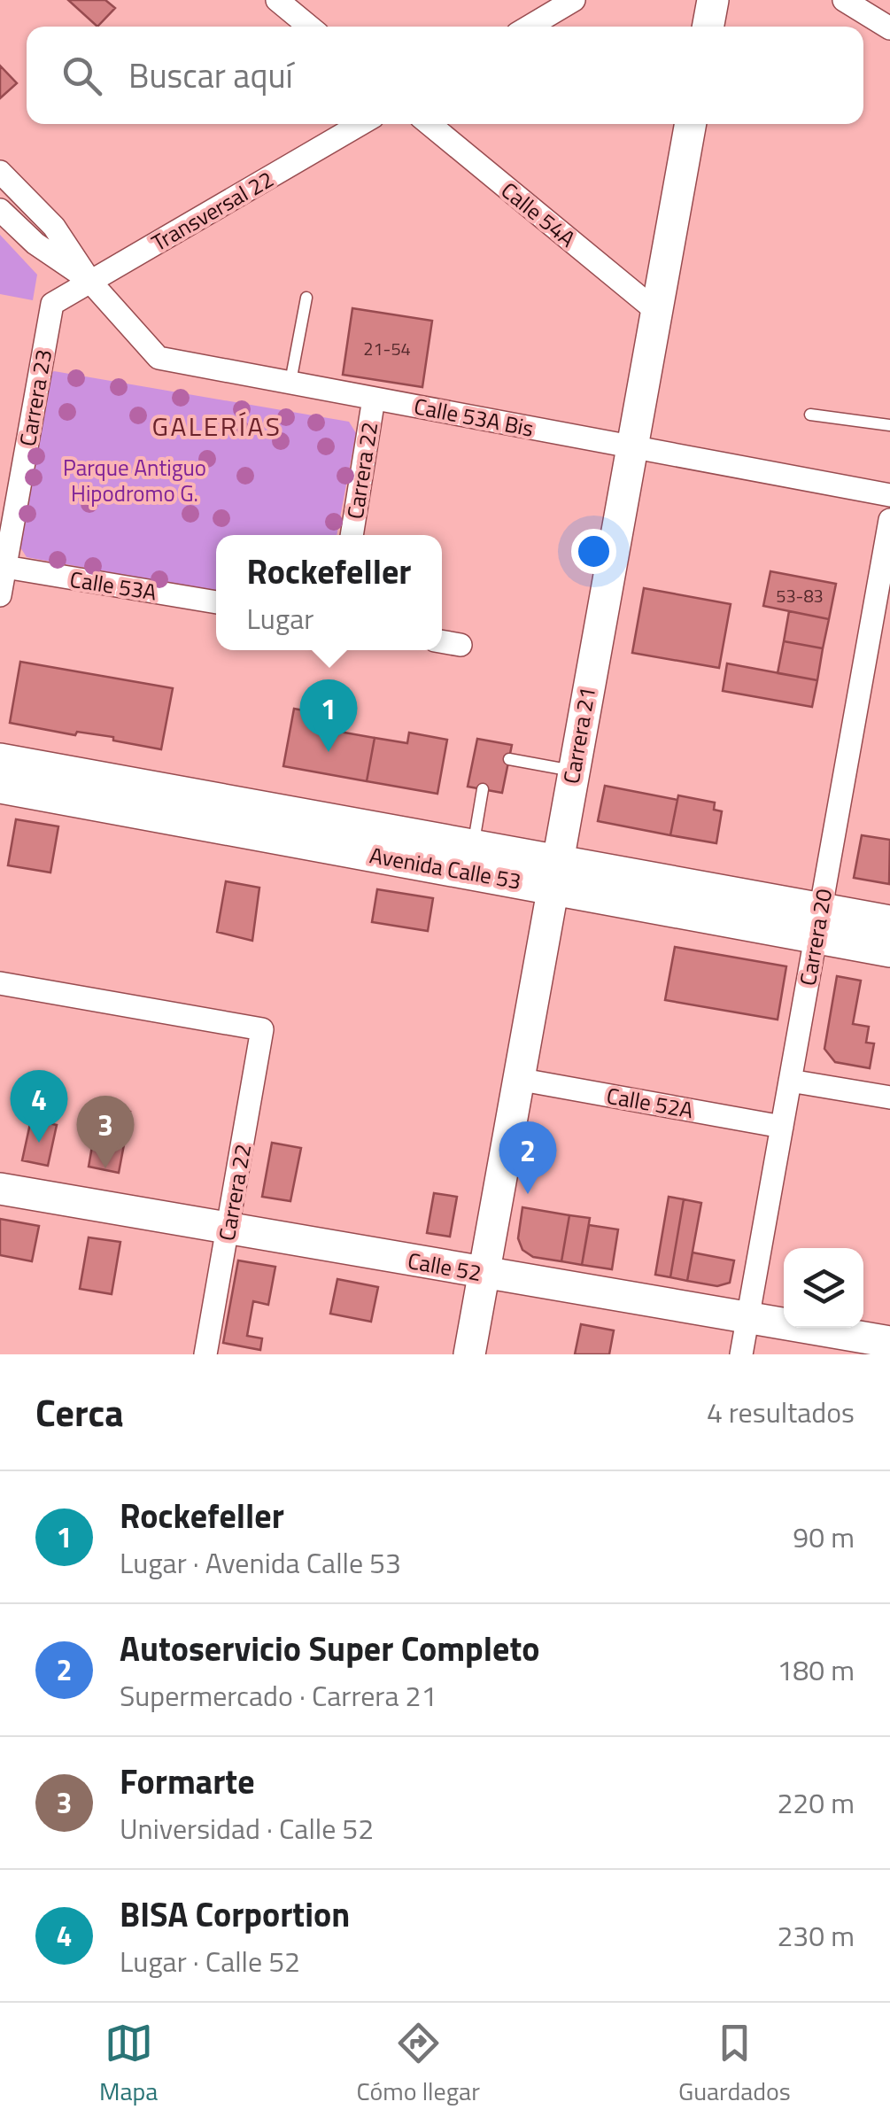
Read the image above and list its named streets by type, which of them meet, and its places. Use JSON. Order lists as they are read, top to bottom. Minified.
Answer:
{"streets":{"street":["Transversal 22","Calle 54A","Carrera 23","Calle 53A Bis","Carrera 22","Calle 53A","Carrera 21","Avenida Calle 53","Carrera 20","Calle 52A","Calle 52"]},"crossings":[["Transversal 22","Carrera 23"],["Transversal 22","Calle 53A Bis"],["Calle 54A","Carrera 21"],["Carrera 23","Calle 53A"],["Calle 53A Bis","Carrera 22"],["Calle 53A Bis","Carrera 21"],["Carrera 22","Calle 52"],["Carrera 21","Avenida Calle 53"],["Carrera 21","Calle 52A"],["Carrera 21","Calle 52"],["Avenida Calle 53","Carrera 20"],["Carrera 20","Calle 52A"],["Carrera 20","Calle 52"]],"districts":["GALERÍAS"],"parks":["Parque Antiguo Hipodromo G."],"house_numbers":["21-54","53-83"],"page":{"search":"Buscar aquí","popup":["Rockefeller","Lugar"],"pins":["1","4","3","2"],"heading":["Cerca","4 resultados"],"list":[{"mark":"1","name":"Rockefeller","note":"Lugar · Avenida Calle 53","value":"90 m"},{"mark":"2","name":"Autoservicio Super Completo","note":"Supermercado · Carrera 21","value":"180 m"},{"mark":"3","name":"Formarte","note":"Universidad · Calle 52","value":"220 m"},{"mark":"4","name":"BISA Corportion","note":"Lugar · Calle 52","value":"230 m"}],"nav":["Mapa","Cómo llegar","Guardados"]}}
